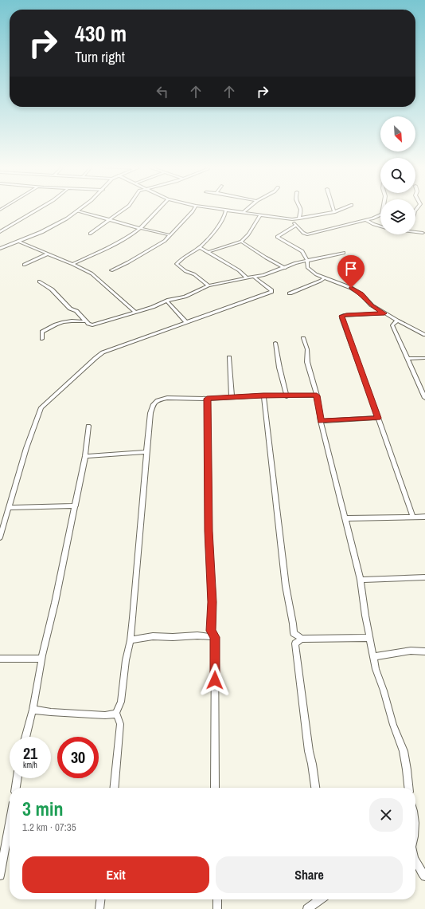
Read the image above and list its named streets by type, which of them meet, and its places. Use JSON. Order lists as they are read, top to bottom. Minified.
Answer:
{"north":"bottom right","page":{"turn":["430 m","Turn right"],"speed":"21 km/h","limit":"30","heading":["3 min","1.2 km · 07:35"],"buttons":["Exit","Share"]}}
